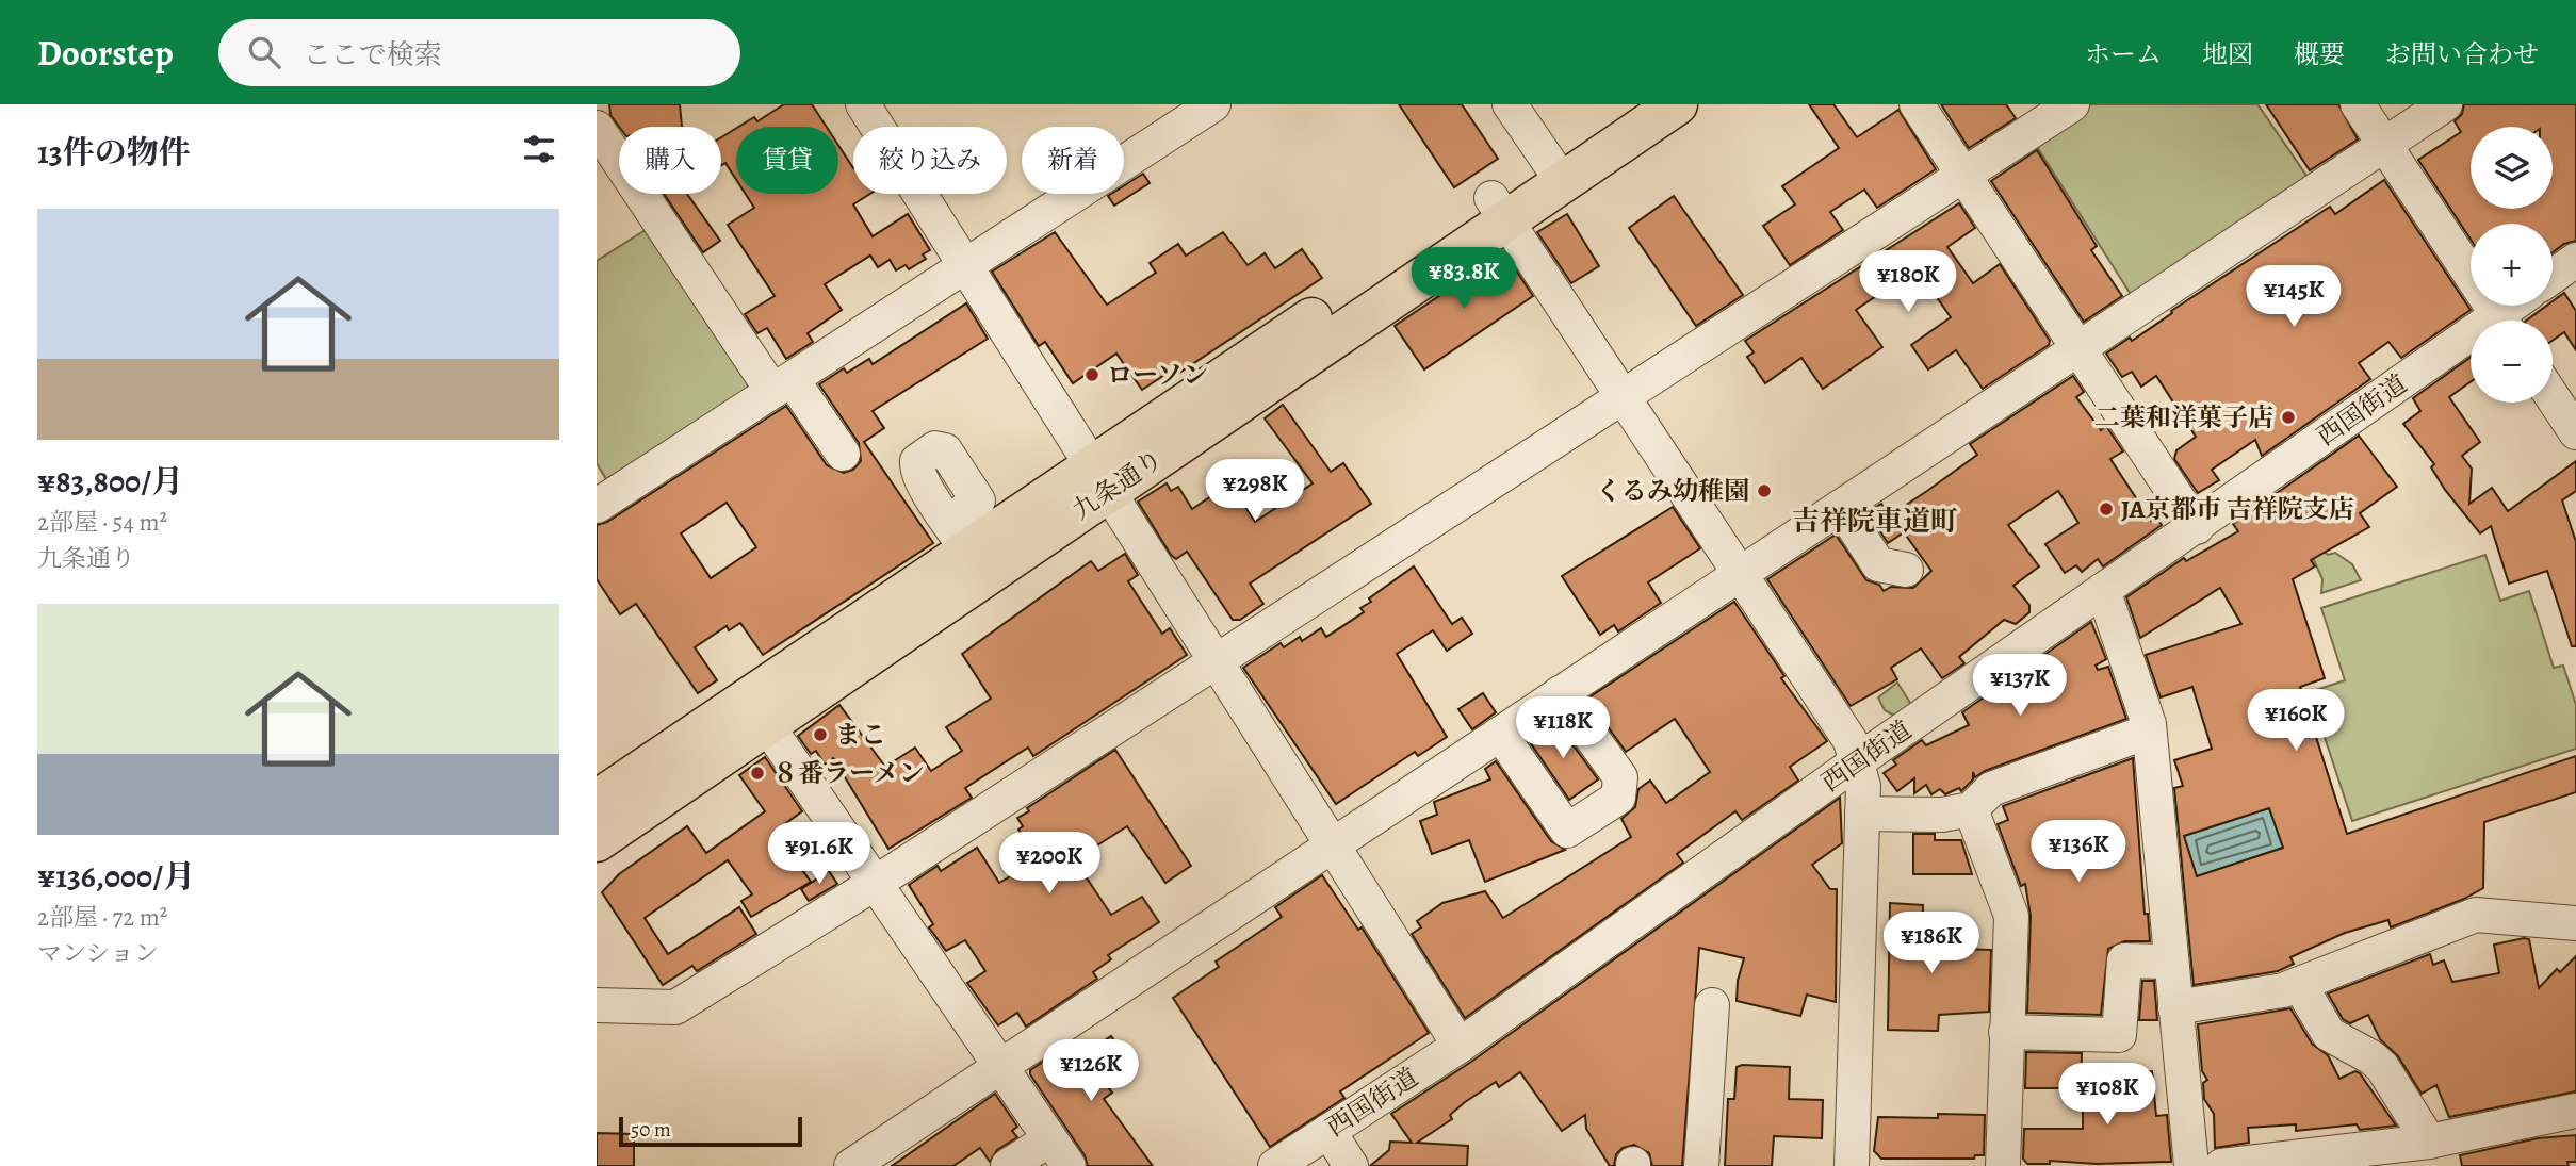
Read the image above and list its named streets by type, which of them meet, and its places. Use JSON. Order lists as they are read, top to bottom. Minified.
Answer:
{"streets":{"highway":["九条通り"],"street":["西国街道"]},"districts":["吉祥院車道町"],"places":["ローソン","二葉和洋菓子店","くるみ幼稚園","JA京都市 吉祥院支店","まこ","８番ラーメン"],"scale_bar":"50 m","page":{"header":"Doorstep","search":"ここで検索","nav":["ホーム","地図","概要","お問い合わせ"],"heading":"13件の物件","map_buttons":["+","−"],"chip":["購入","賃貸","絞り込み","新着"],"list":[{"name":"¥83,800/月","note":"2部屋 · 54 m² · 九条通り"},{"name":"¥136,000/月","note":"2部屋 · 72 m² · マンション"}],"price":["¥83.8K","¥180K","¥145K","¥298K","¥137K","¥160K","¥118K","¥136K","¥91.6K","¥200K","¥186K","¥126K","¥108K"],"scale":"50 m"}}
